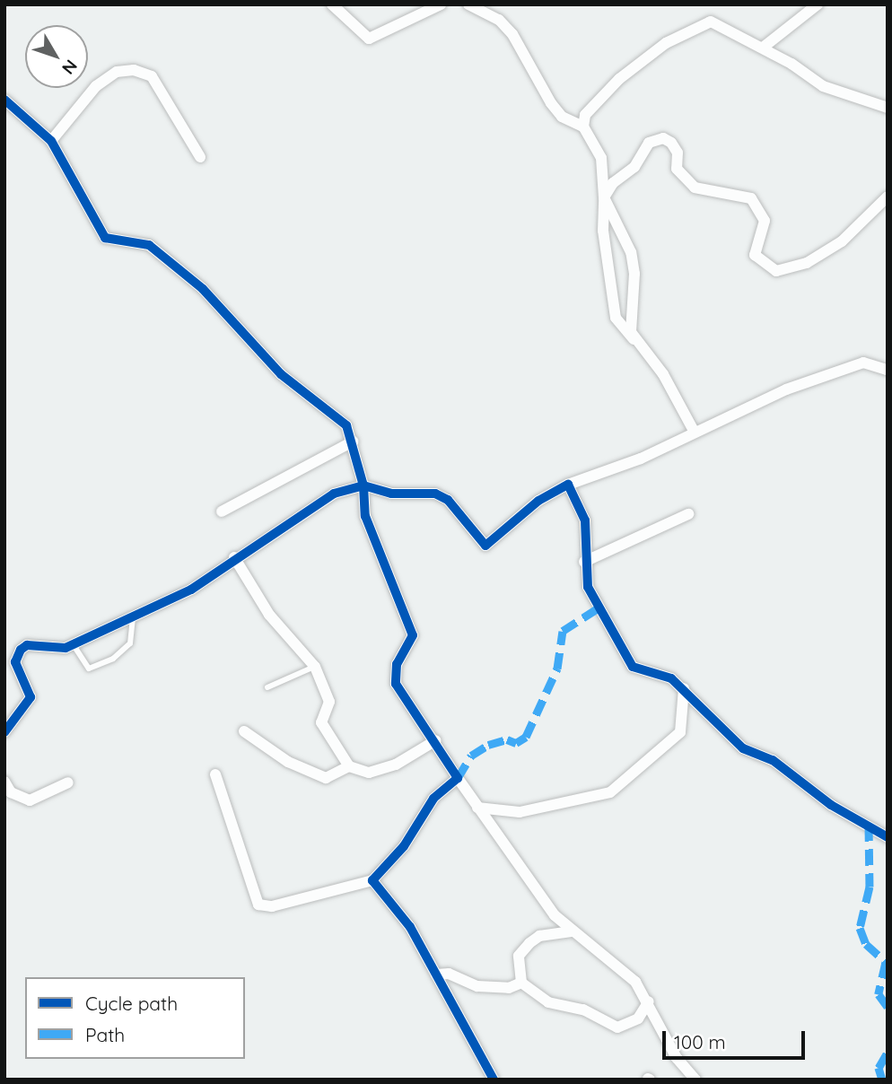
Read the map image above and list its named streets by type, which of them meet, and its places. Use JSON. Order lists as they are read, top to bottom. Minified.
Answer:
{"legend":["Cycle path","Path"],"scale_bar":"100 m","north":"bottom right"}
